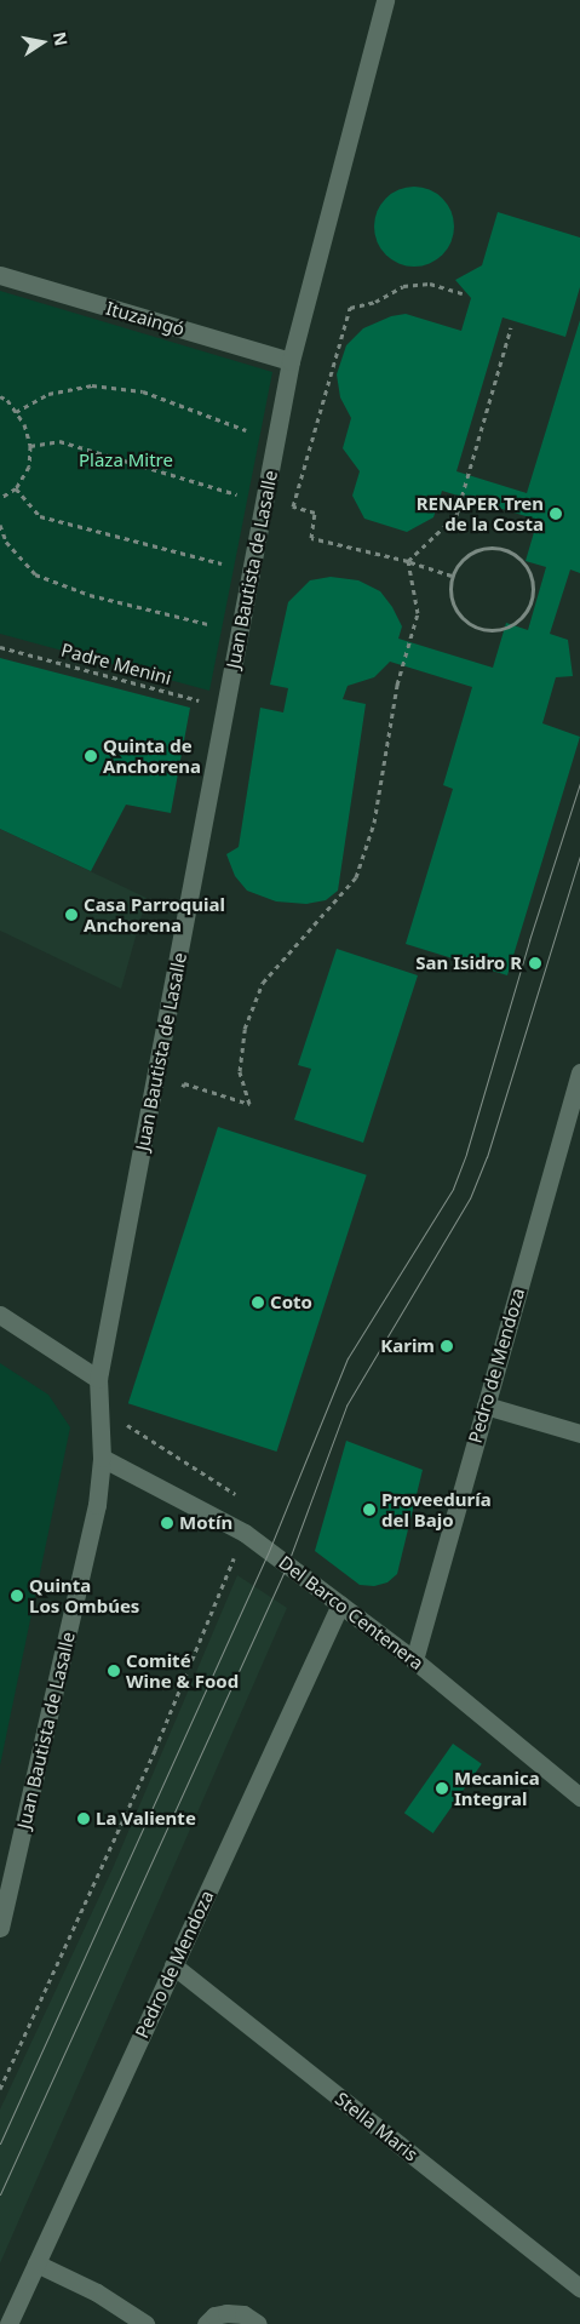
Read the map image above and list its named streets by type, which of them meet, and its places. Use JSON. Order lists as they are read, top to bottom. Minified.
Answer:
{"streets":{"street":["Ituzaingó","Juan Bautista de Lasalle","Pedro de Mendoza","Del Barco Centenera","Stella Maris"],"path":["Padre Menini"]},"crossings":[["Ituzaingó","Juan Bautista de Lasalle"],["Juan Bautista de Lasalle","Padre Menini"],["Juan Bautista de Lasalle","Del Barco Centenera"],["Pedro de Mendoza","Del Barco Centenera"],["Pedro de Mendoza","Stella Maris"]],"parks":["Plaza Mitre"],"places":["RENAPER Tren de la Costa","Quinta de Anchorena","Casa Parroquial Anchorena","San Isidro R","Coto","Karim","Proveeduría del Bajo","Motín","Quinta Los Ombúes","Comité Wine & Food","Mecanica Integral","La Valiente"],"north":"right"}
